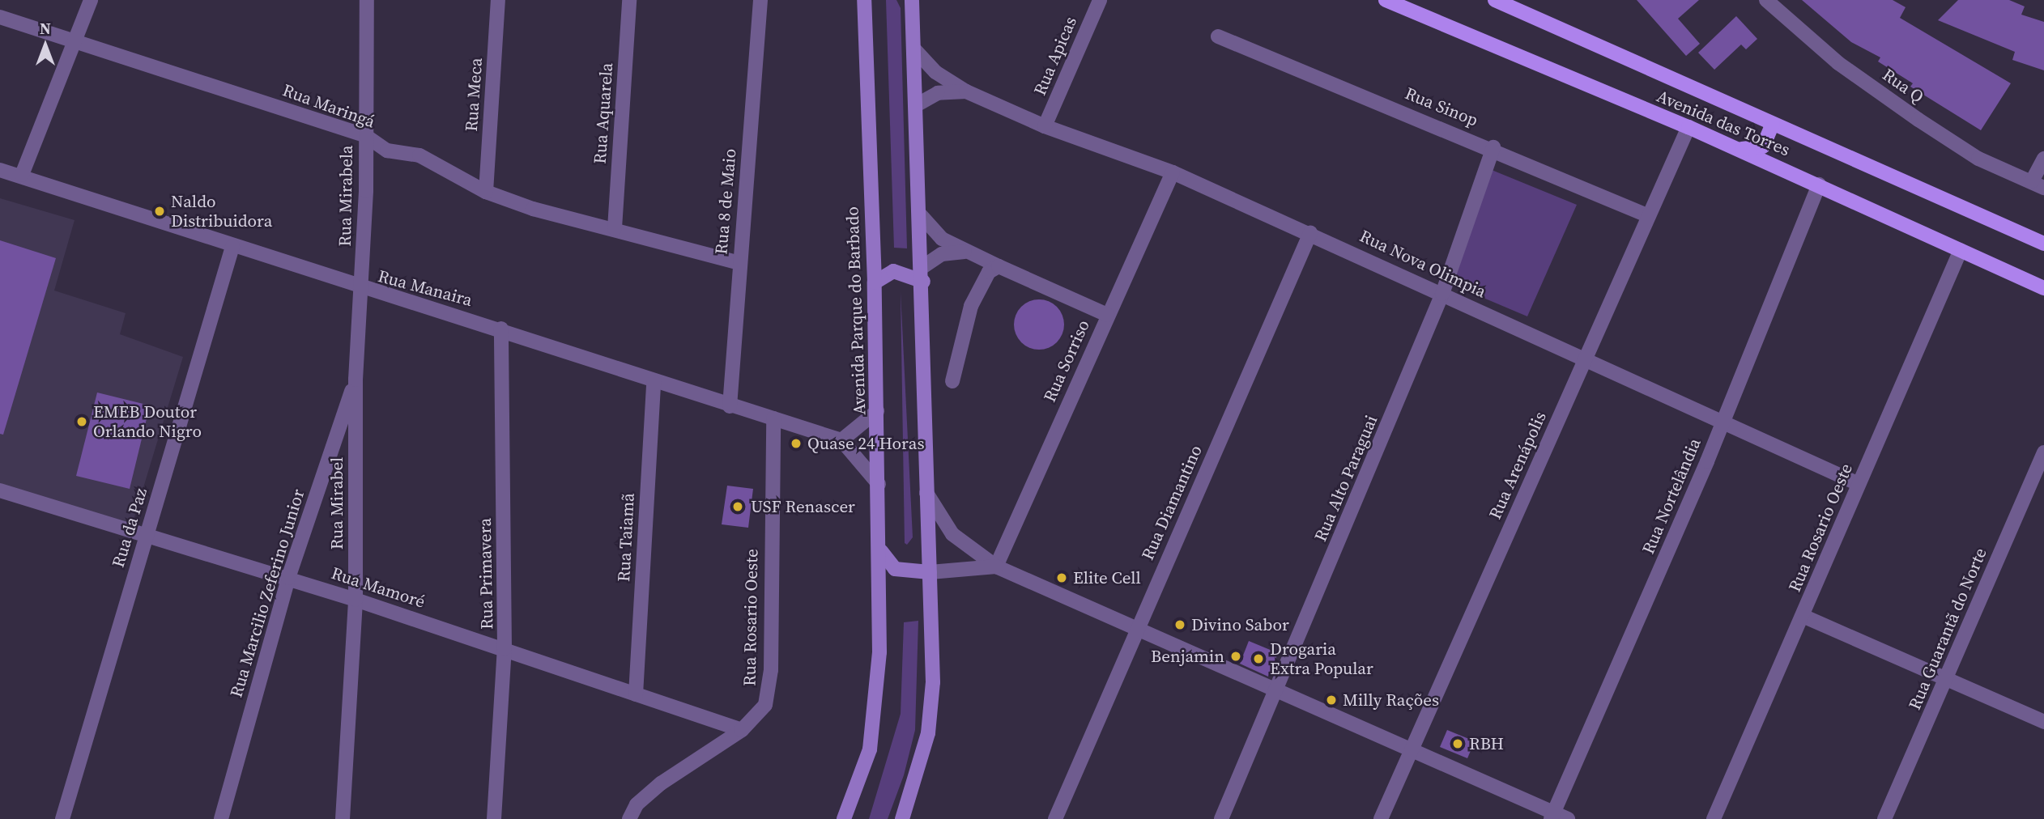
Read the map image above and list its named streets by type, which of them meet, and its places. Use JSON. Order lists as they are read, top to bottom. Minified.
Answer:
{"streets":{"main road":["Avenida das Torres","Avenida Parque do Barbado"],"street":["Rua Apicas","Rua Q","Rua Meca","Rua Maringá","Rua Sinop","Rua Aquarela","Rua Mirabela","Rua 8 de Maio","Rua Nova Olimpia","Rua Manaira","Rua Sorriso","Rua Arenápolis","Rua Alto Paraguai","Rua Nortelândia","Rua Diamantino","Rua Mirabel","Rua da Paz","Rua Rosario Oeste","Rua Taiamã","Rua Primavera","Rua Mamoré","Rua Marcilio Zeferino Junior","Rua Guarantã do Norte"]},"crossings":[["Rua Apicas","Rua Nova Olimpia"],["Rua Meca","Rua Maringá"],["Rua Maringá","Rua Aquarela"],["Rua Maringá","Rua Mirabela"],["Rua Maringá","Rua 8 de Maio"],["Rua Sinop","Rua Arenápolis"],["Rua Sinop","Rua Alto Paraguai"],["Avenida das Torres","Rua Arenápolis"],["Avenida das Torres","Rua Nortelândia"],["Avenida das Torres","Rua Rosario Oeste"],["Rua Mirabela","Rua Manaira"],["Rua Mirabela","Rua Mirabel"],["Rua 8 de Maio","Rua Manaira"],["Rua Nova Olimpia","Rua Sorriso"],["Rua Nova Olimpia","Rua Arenápolis"],["Rua Nova Olimpia","Rua Alto Paraguai"],["Rua Nova Olimpia","Rua Nortelândia"],["Rua Nova Olimpia","Rua Diamantino"],["Rua Nova Olimpia","Rua Rosario Oeste"],["Rua Manaira","Rua Mirabel"],["Rua Manaira","Rua da Paz"],["Rua Manaira","Rua Rosario Oeste"],["Rua Manaira","Rua Taiamã"],["Rua Manaira","Rua Primavera"],["Rua Mirabel","Rua Mamoré"],["Rua Mirabel","Rua Marcilio Zeferino Junior"],["Rua da Paz","Rua Mamoré"],["Rua Rosario Oeste","Rua Mamoré"],["Rua Taiamã","Rua Mamoré"],["Rua Primavera","Rua Mamoré"],["Rua Mamoré","Rua Marcilio Zeferino Junior"]],"places":["Naldo Distribuidora","EMEB Doutor Orlando Nigro","Quase 24 Horas","USF Renascer","Elite Cell","Divino Sabor","Benjamin","Drogaria Extra Popular","Milly Rações","RBH"],"north":"top"}
